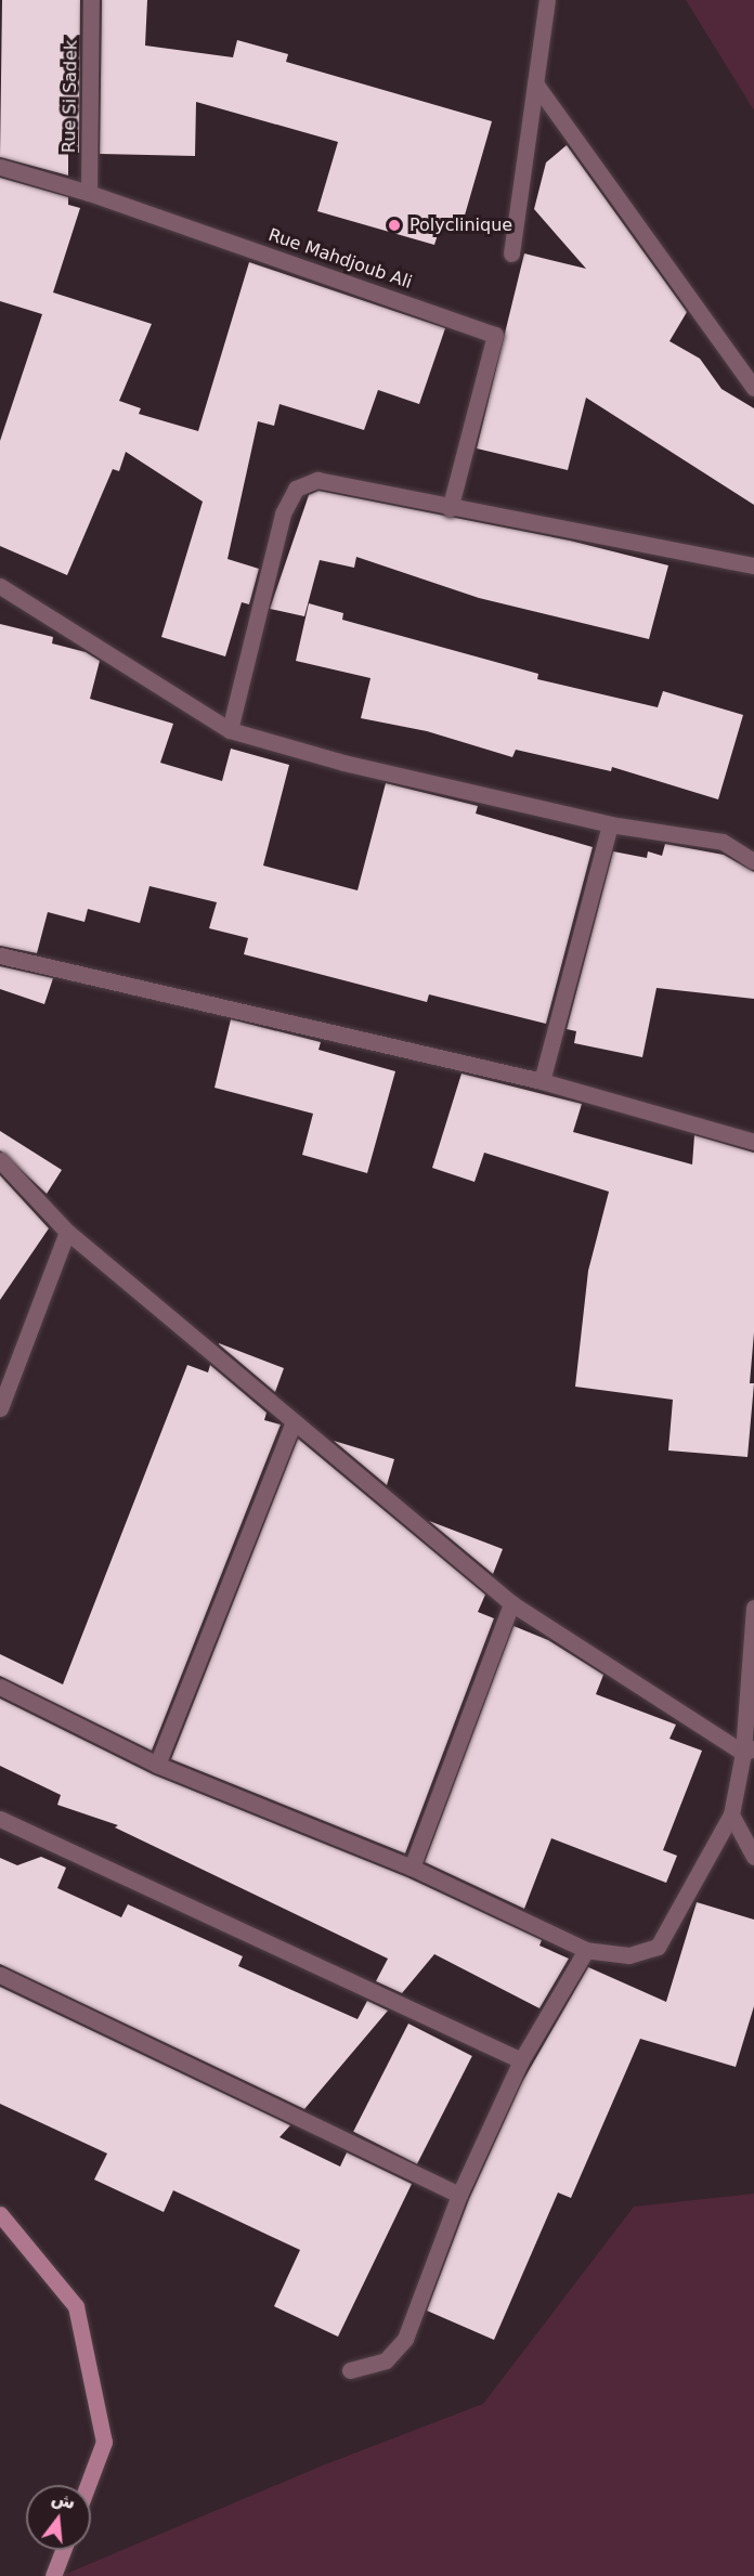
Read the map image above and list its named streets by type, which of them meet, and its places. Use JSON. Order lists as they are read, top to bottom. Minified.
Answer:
{"streets":{"street":["Rue Si Sadek","Rue Mahdjoub Ali"]},"crossings":[["Rue Si Sadek","Rue Mahdjoub Ali"]],"places":["Polyclinique"],"north":"top"}
